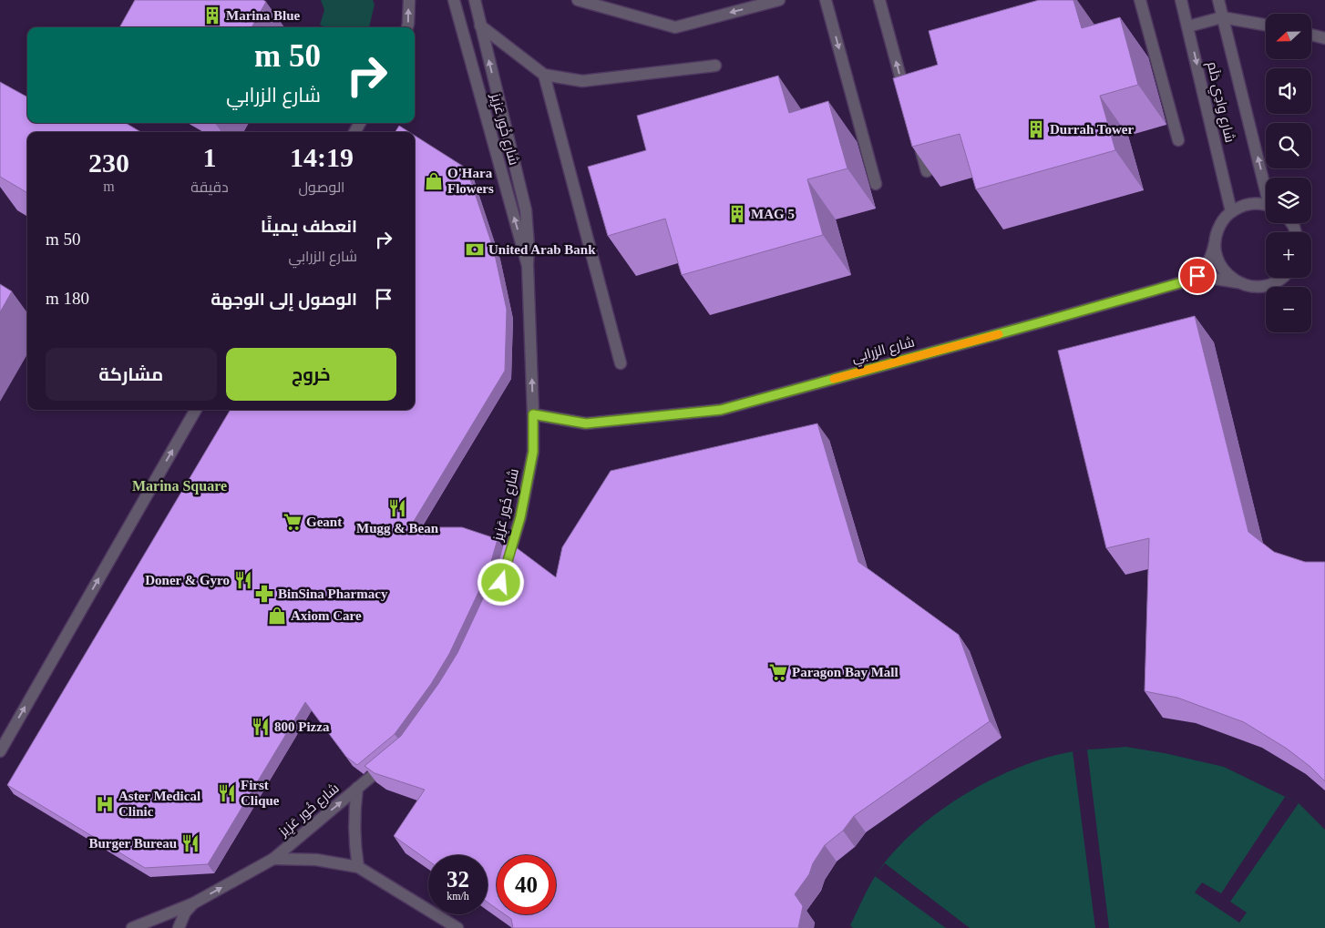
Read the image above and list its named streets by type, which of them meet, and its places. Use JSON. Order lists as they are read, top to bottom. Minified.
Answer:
{"streets":{"street":["شارع وادِي دَلَم","شارع خُور عَزِيز","شارع الزرابي"]},"crossings":[["شارع خُور عَزِيز","شارع الزرابي"]],"districts":["Marina Square"],"places":{"building":["Marina Blue","Durrah Tower","MAG 5"],"shop":["O'Hara Flowers","Axiom Care"],"bank":["United Arab Bank"],"restaurant":["Mugg & Bean","Doner & Gyro","800 Pizza","First Clique","Burger Bureau"],"supermarket":["Geant","Paragon Bay Mall"],"pharmacy":["BinSina Pharmacy"],"hospital":["Aster Medical Clinic"]},"north":"left","page":{"map_buttons":["+","−"],"turn":["50 m","شارع الزرابي"],"eta":["14:19","الوصول","1","دقيقة","230","m"],"list":[{"name":"انعطف يمينًا","note":"شارع الزرابي","value":"50 m"},{"name":"الوصول إلى الوجهة","value":"180 m"}],"buttons":["خروج","مشاركة"],"speed":"32 km/h","limit":"40"}}
